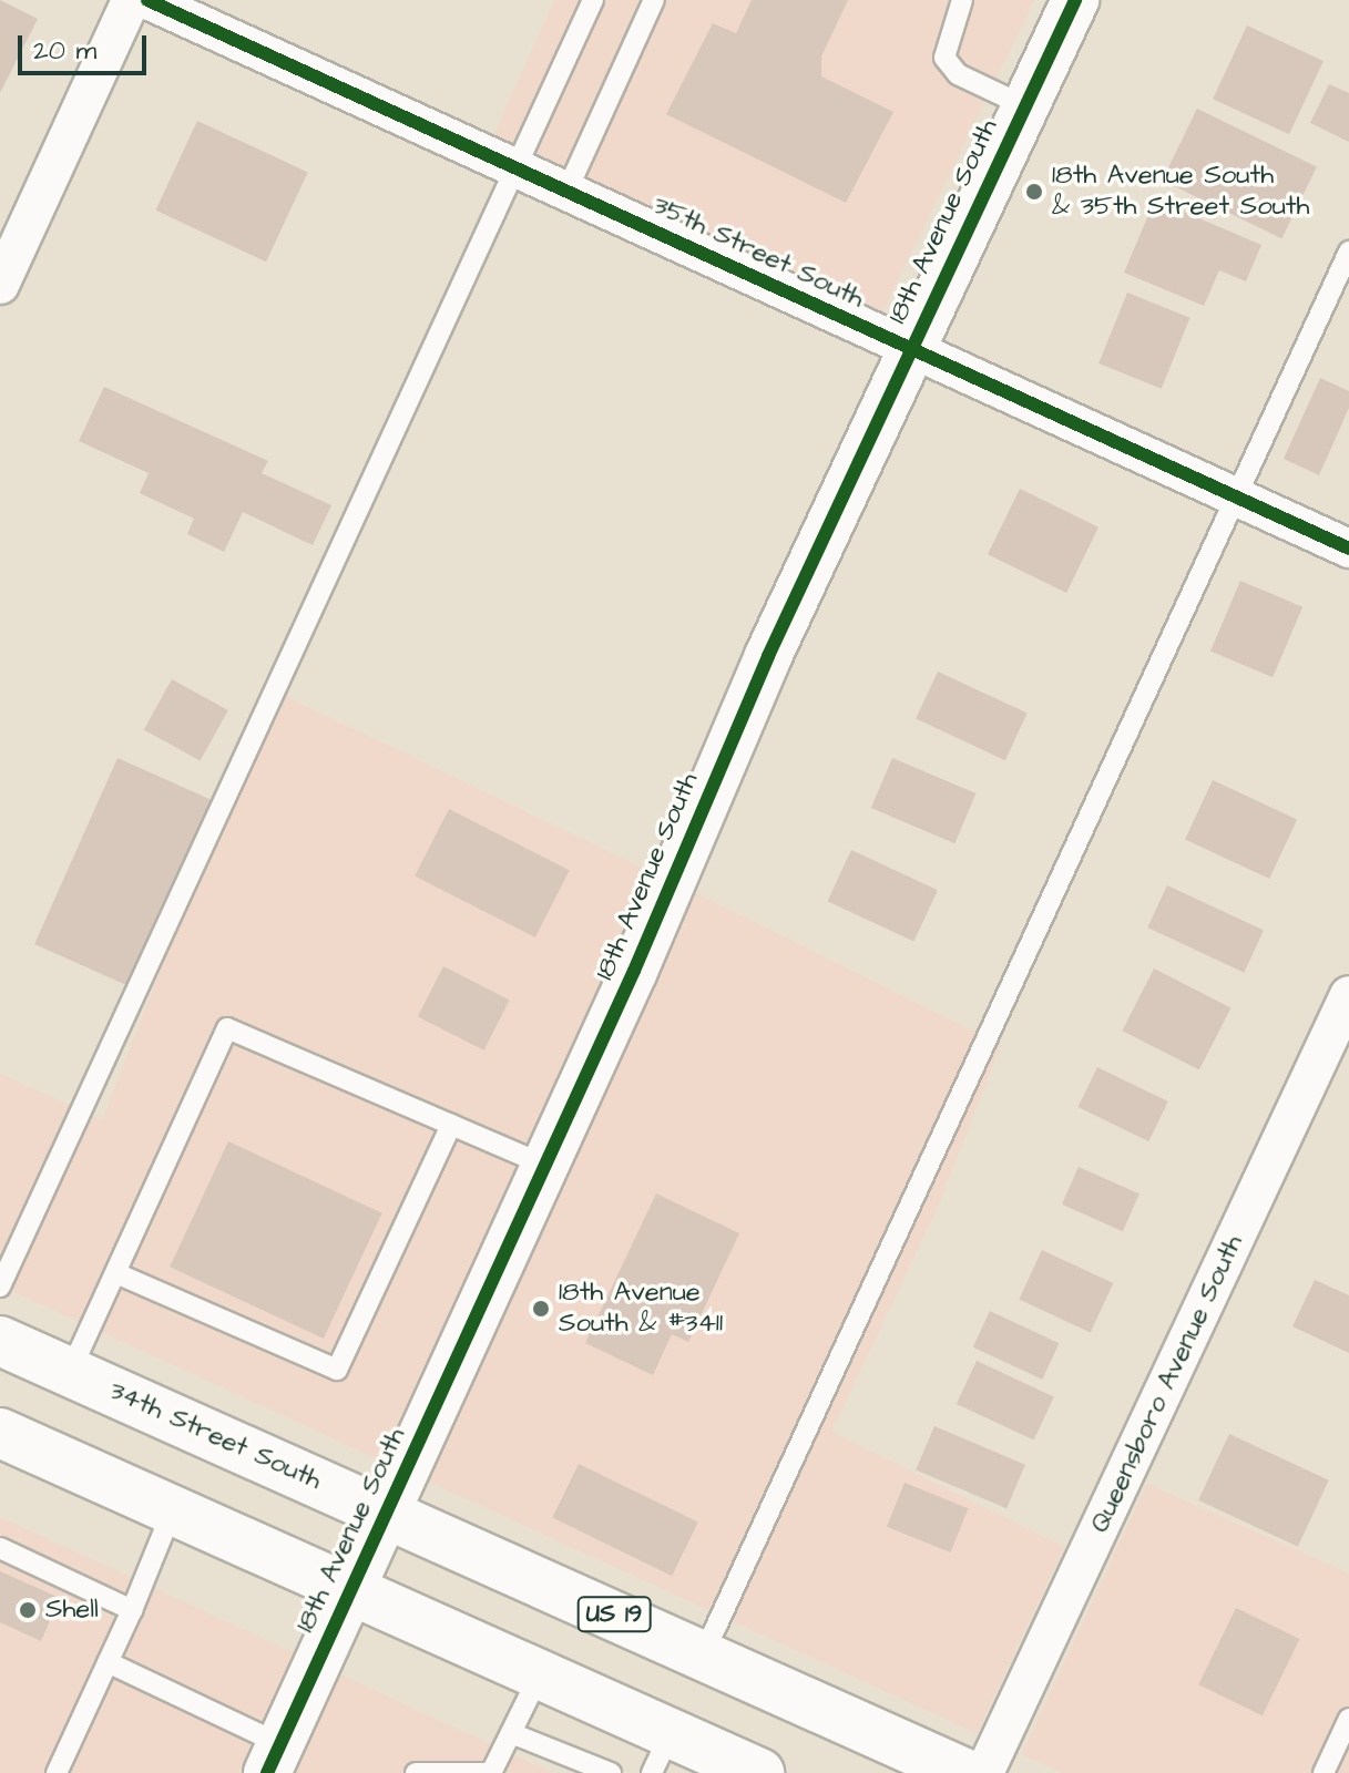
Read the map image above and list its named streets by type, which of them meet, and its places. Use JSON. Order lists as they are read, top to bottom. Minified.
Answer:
{"streets":{"highway":["34th Street South","US 19"],"street":["18th Avenue South","35th Street South","Queensboro Avenue South"]},"crossings":[["18th Avenue South","35th Street South"],["18th Avenue South","34th Street South"]],"places":["18th Avenue South & 35th Street South","18th Avenue South & #3411","Shell"],"scale_bar":"20 m"}
